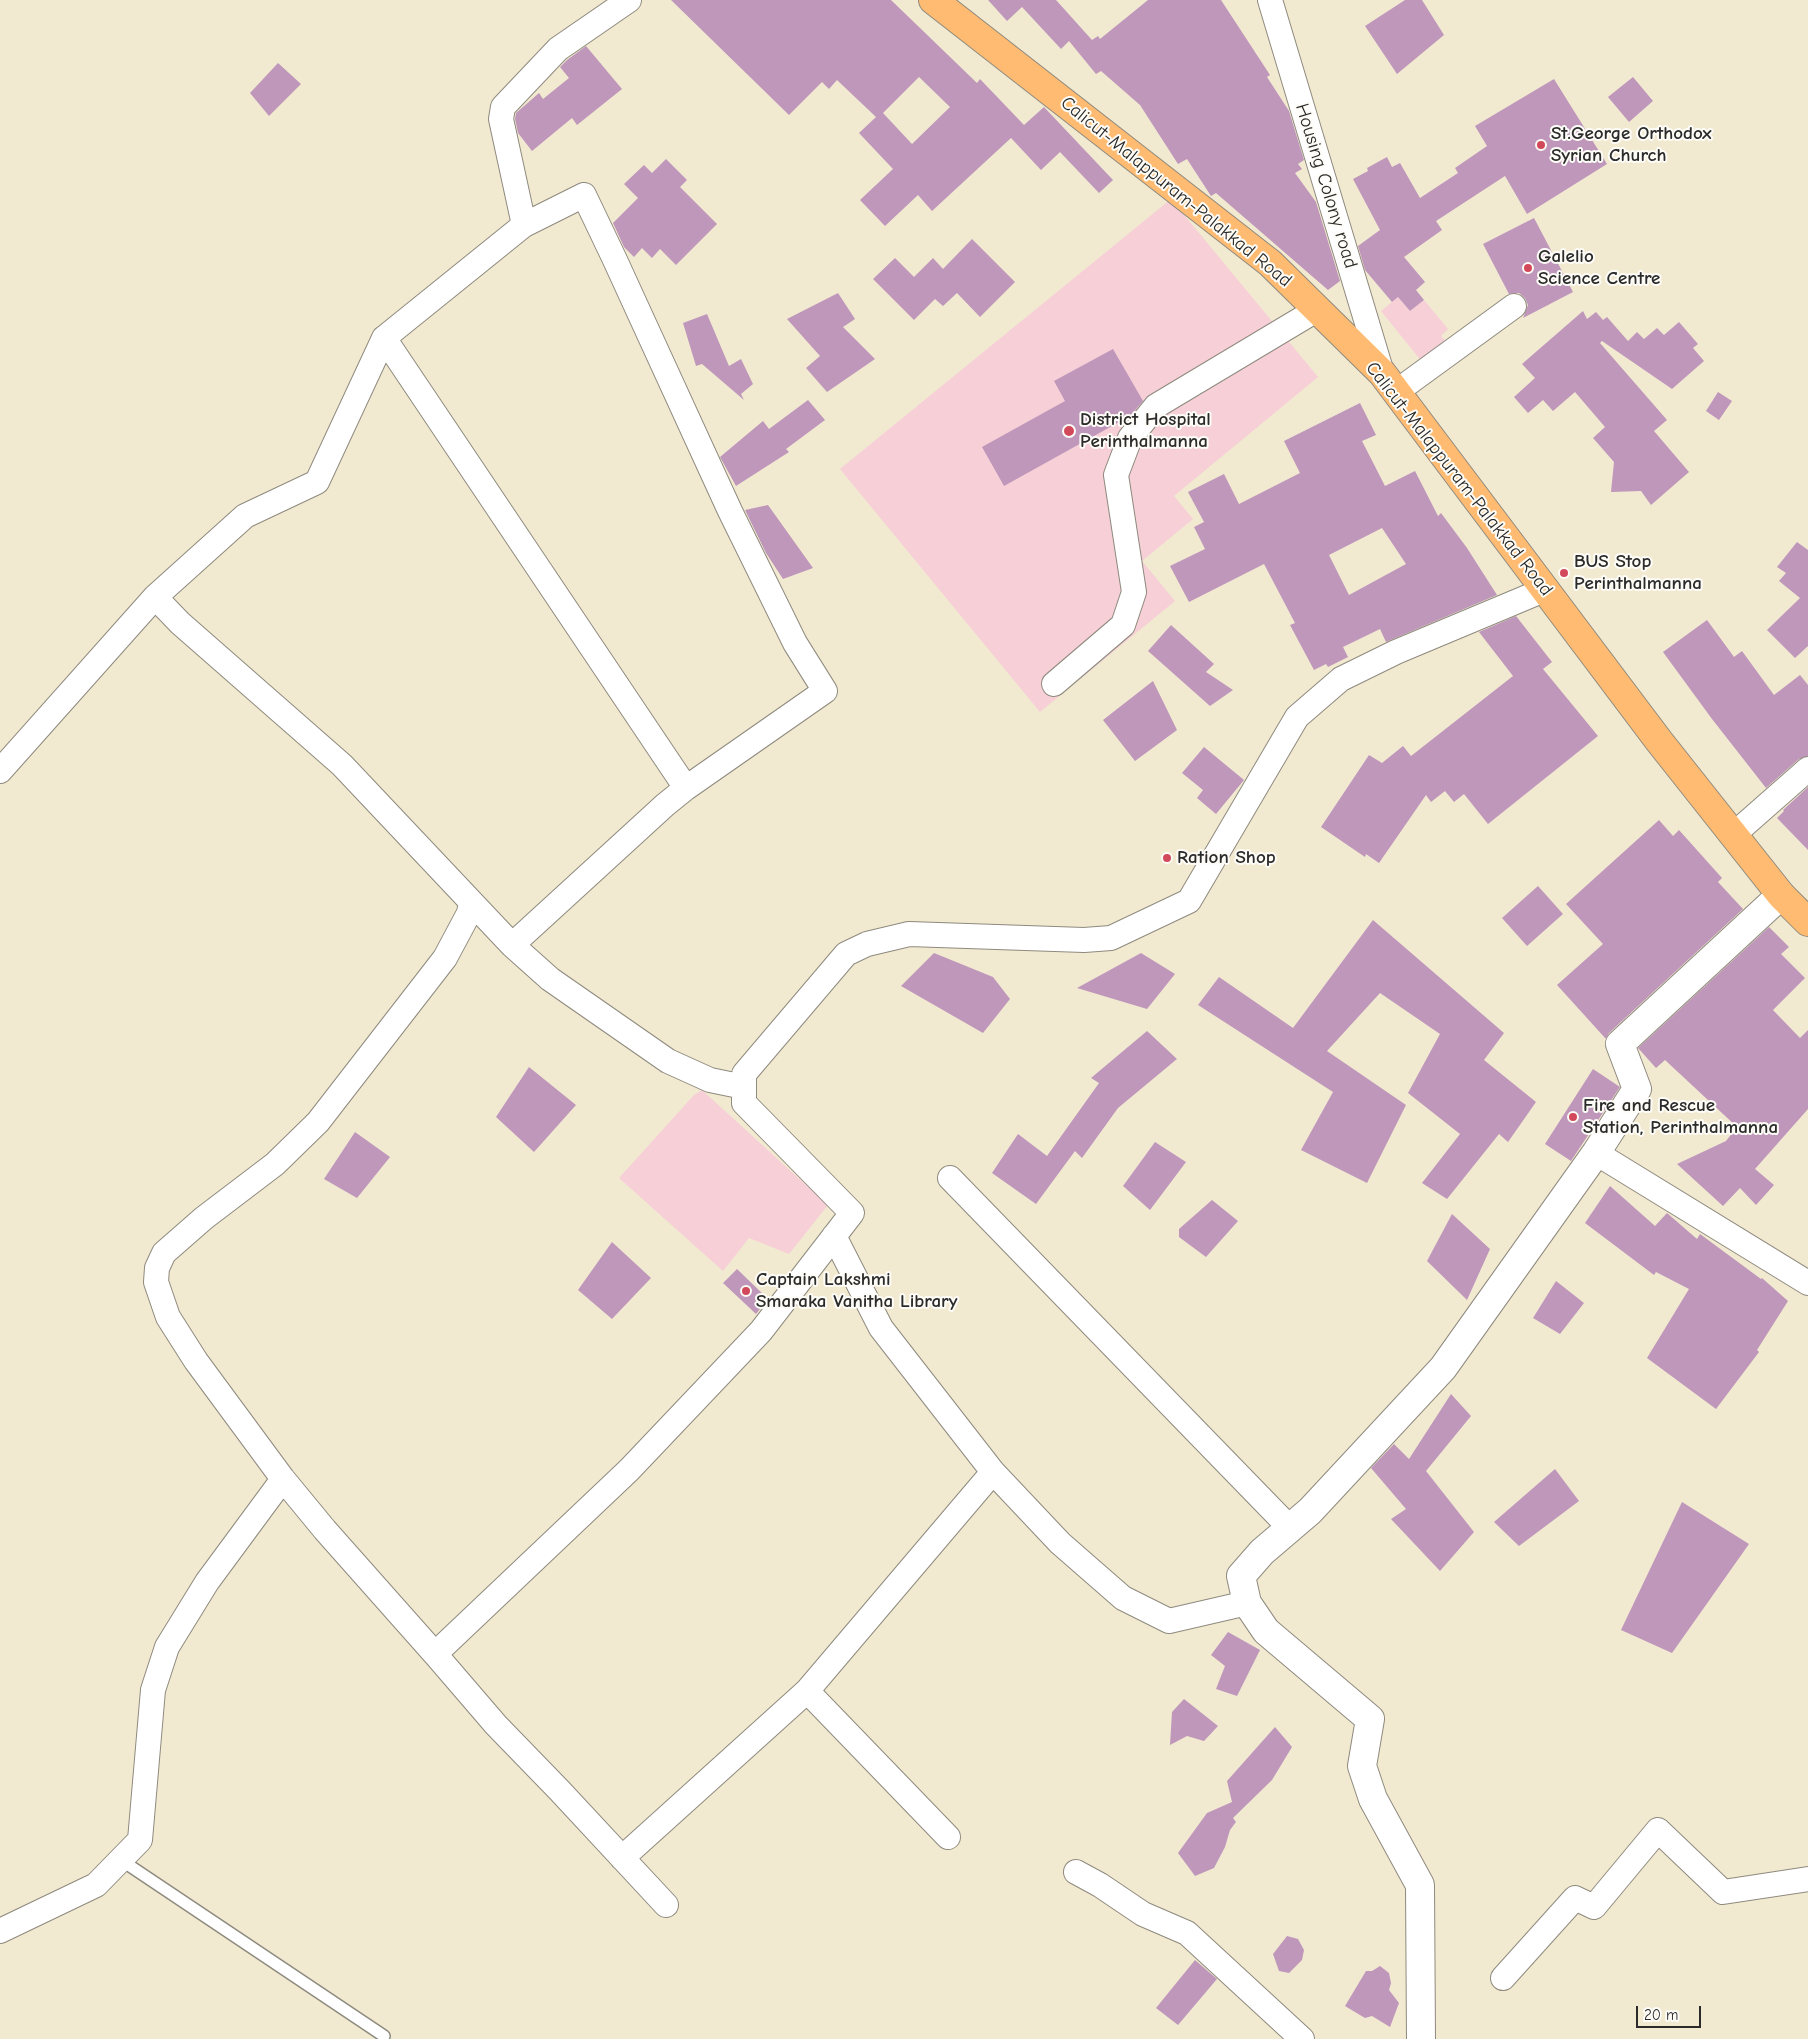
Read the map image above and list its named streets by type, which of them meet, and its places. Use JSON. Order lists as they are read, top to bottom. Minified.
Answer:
{"streets":{"highway":["Calicut-Malappuram-Palakkad Road"],"street":["Housing Colony road"]},"crossings":[["Housing Colony road","Calicut-Malappuram-Palakkad Road"]],"places":["St.George Orthodox Syrian Church","Galelio Science Centre","District Hospital Perinthalmanna","BUS Stop Perinthalmanna","Ration Shop","Fire and Rescue Station, Perinthalmanna","Captain Lakshmi Smaraka Vanitha Library"],"scale_bar":"20 m"}
